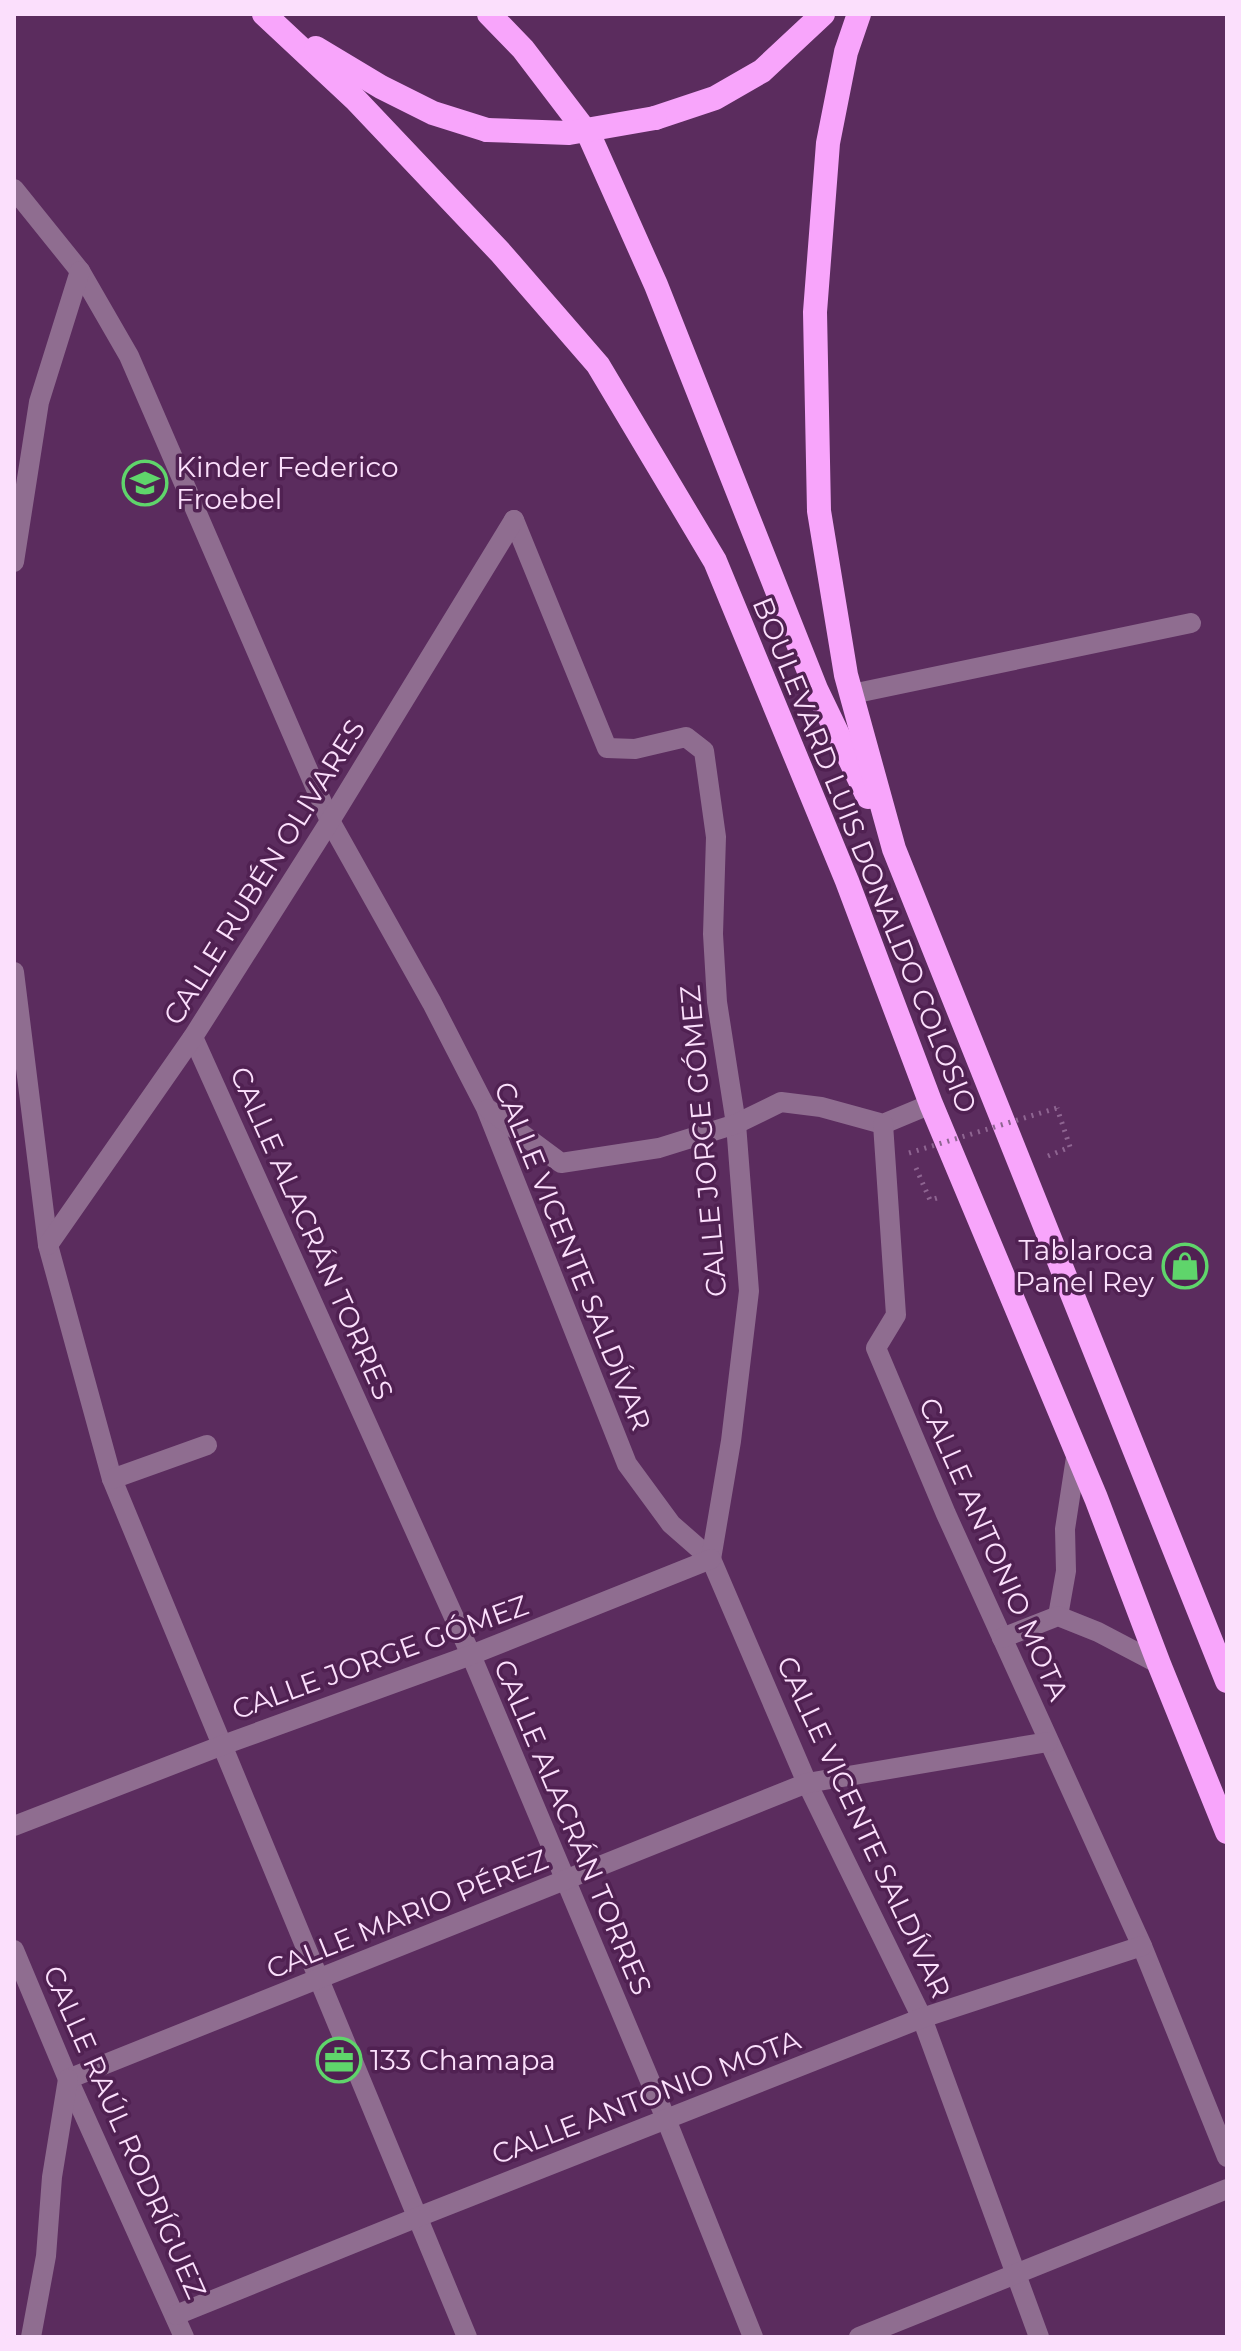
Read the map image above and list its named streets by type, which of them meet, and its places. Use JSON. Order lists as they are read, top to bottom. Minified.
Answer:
{"streets":{"highway":["BOULEVARD LUIS DONALDO COLOSIO"],"street":["CALLE RUBÉN OLIVARES","CALLE JORGE GÓMEZ","CALLE ALACRÁN TORRES","CALLE VICENTE SALDÍVAR","CALLE ANTONIO MOTA","CALLE MARIO PÉREZ","CALLE RAÚL RODRÍGUEZ"]},"crossings":[["CALLE RUBÉN OLIVARES","CALLE JORGE GÓMEZ"],["CALLE RUBÉN OLIVARES","CALLE ALACRÁN TORRES"],["CALLE RUBÉN OLIVARES","CALLE VICENTE SALDÍVAR"],["CALLE JORGE GÓMEZ","CALLE ALACRÁN TORRES"],["CALLE JORGE GÓMEZ","CALLE VICENTE SALDÍVAR"],["CALLE ALACRÁN TORRES","CALLE ANTONIO MOTA"],["CALLE ALACRÁN TORRES","CALLE MARIO PÉREZ"],["CALLE VICENTE SALDÍVAR","CALLE ANTONIO MOTA"],["CALLE VICENTE SALDÍVAR","CALLE MARIO PÉREZ"],["CALLE ANTONIO MOTA","CALLE MARIO PÉREZ"],["CALLE ANTONIO MOTA","CALLE RAÚL RODRÍGUEZ"],["CALLE MARIO PÉREZ","CALLE RAÚL RODRÍGUEZ"]],"places":{"school or university":["Kinder Federico Froebel"],"shop":["Tablaroca Panel Rey"],"office":["133 Chamapa"]}}
